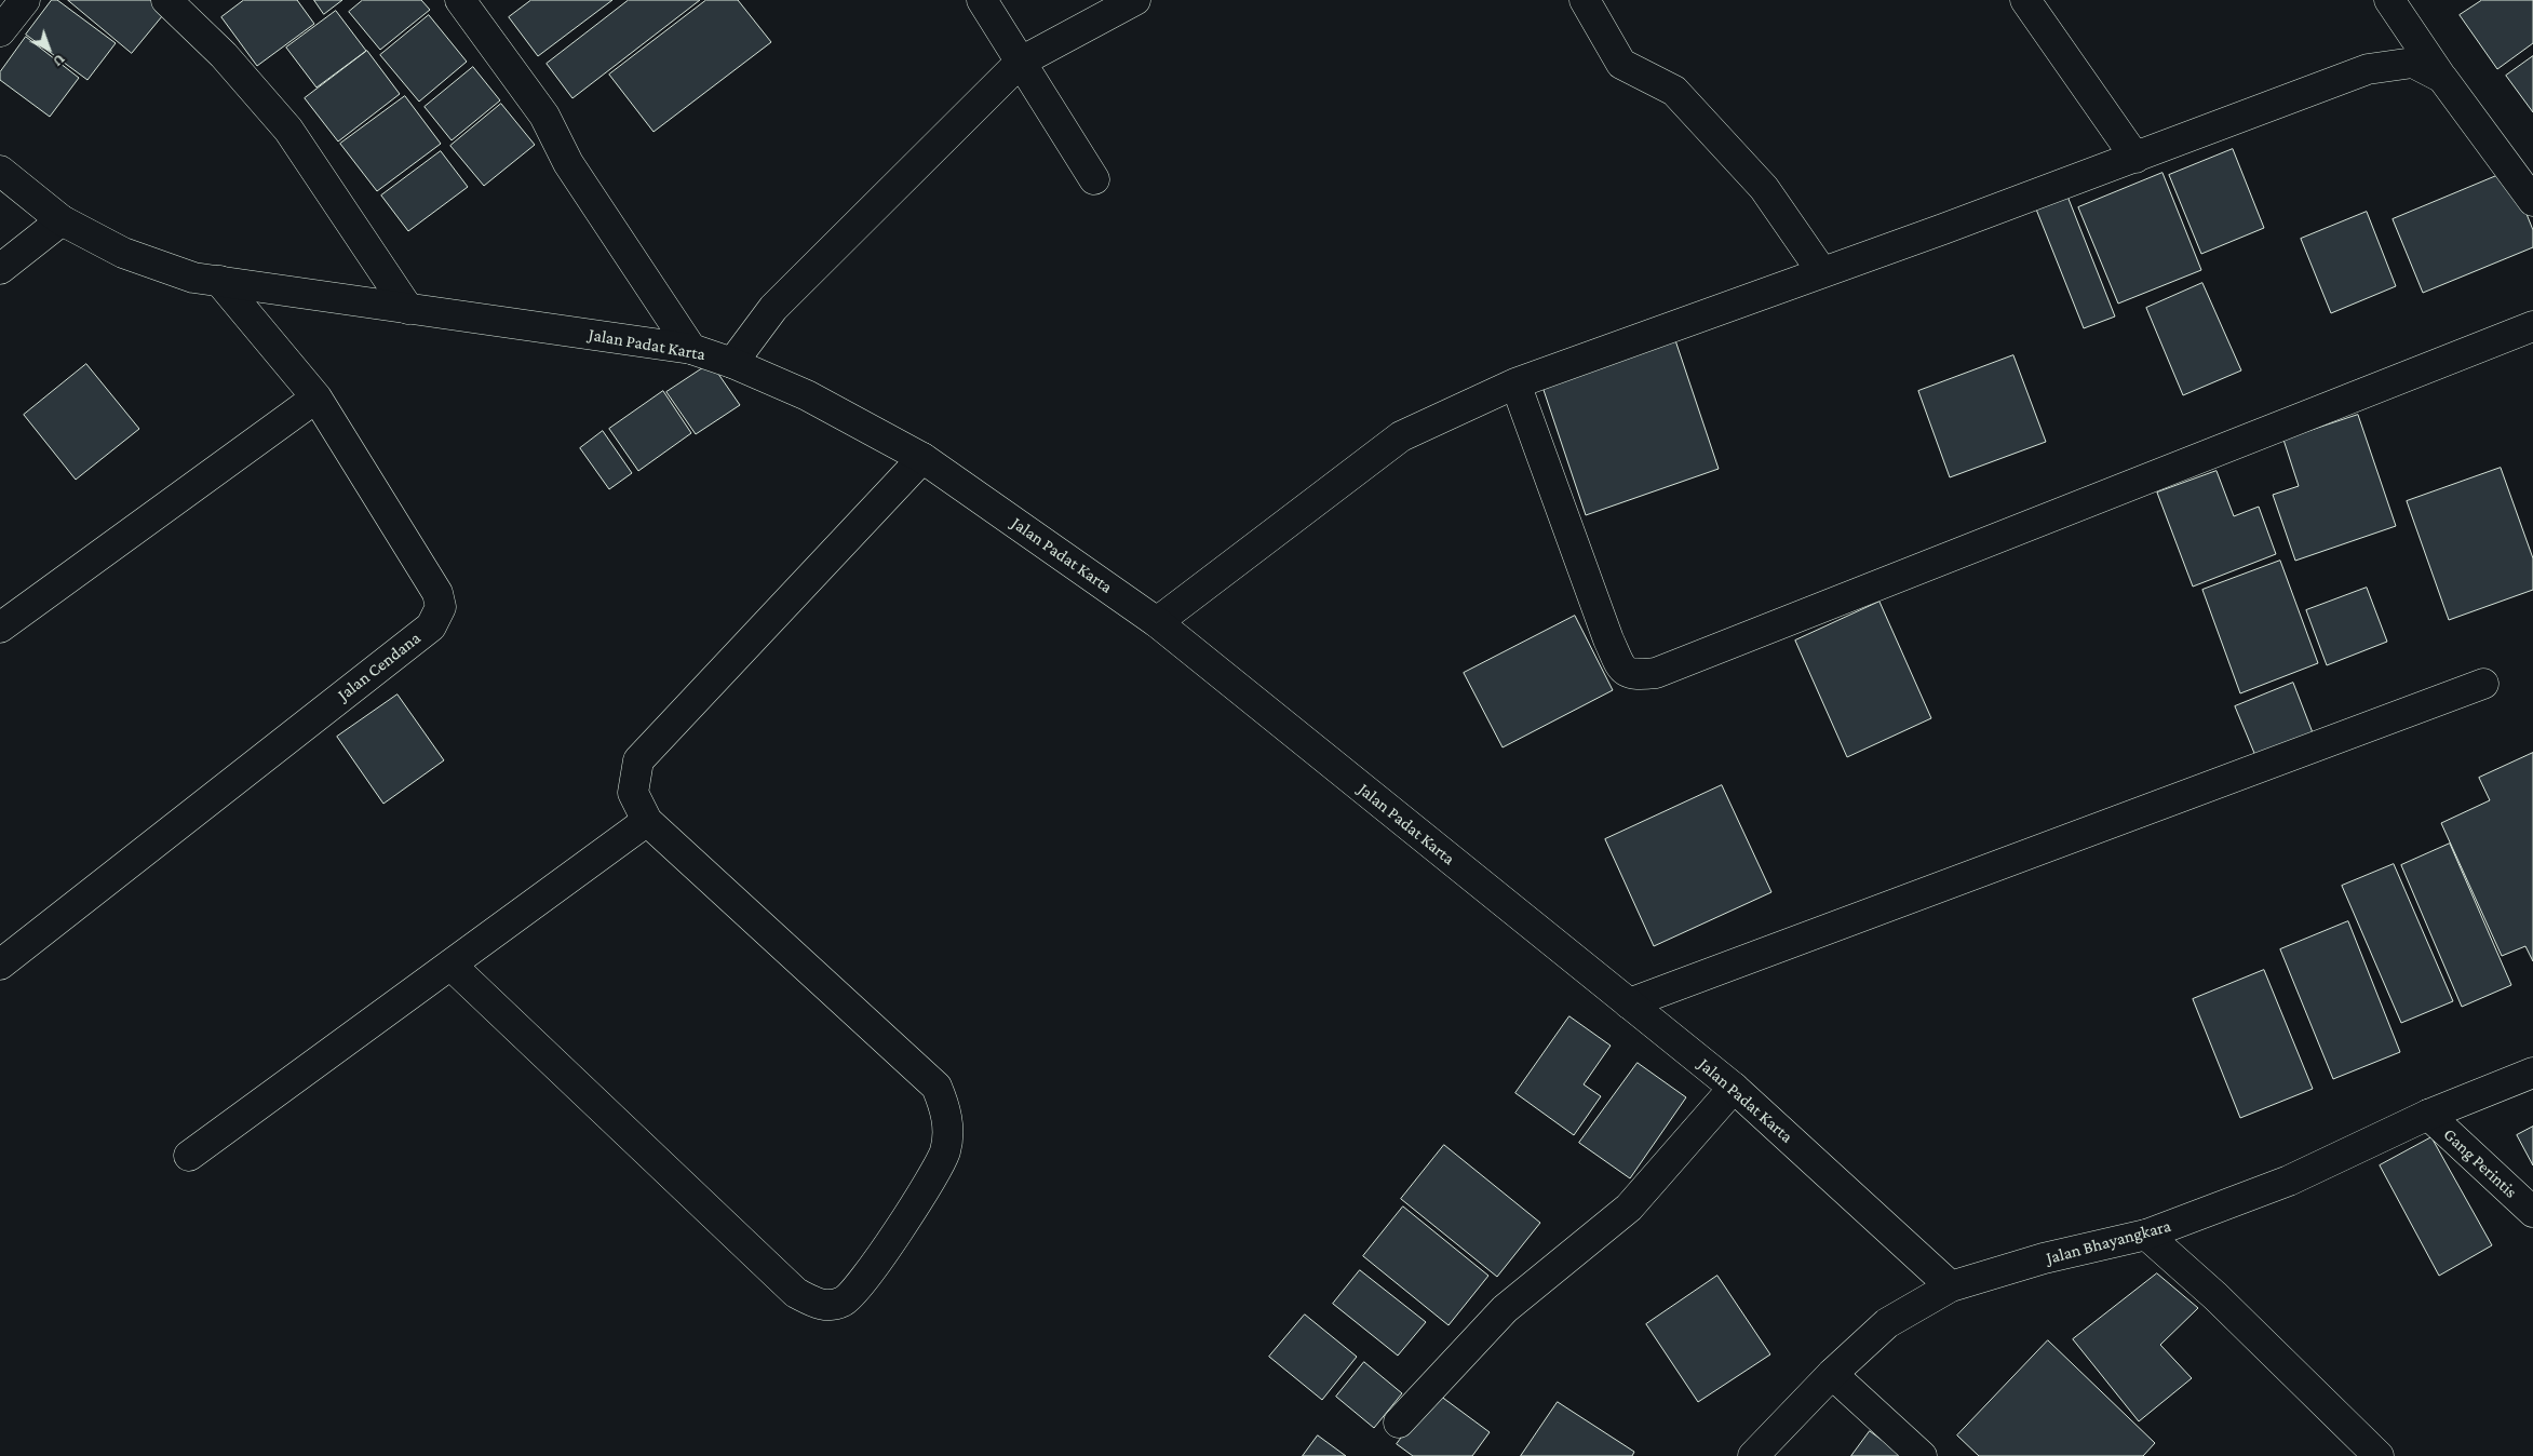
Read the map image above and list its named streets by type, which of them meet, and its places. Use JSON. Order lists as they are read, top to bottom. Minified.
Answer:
{"streets":{"street":["Jalan Padat Karta","Jalan Cendana","Gang Perintis","Jalan Bhayangkara"]},"crossings":[["Jalan Padat Karta","Jalan Cendana"],["Jalan Padat Karta","Jalan Bhayangkara"],["Gang Perintis","Jalan Bhayangkara"]],"north":"bottom right"}
